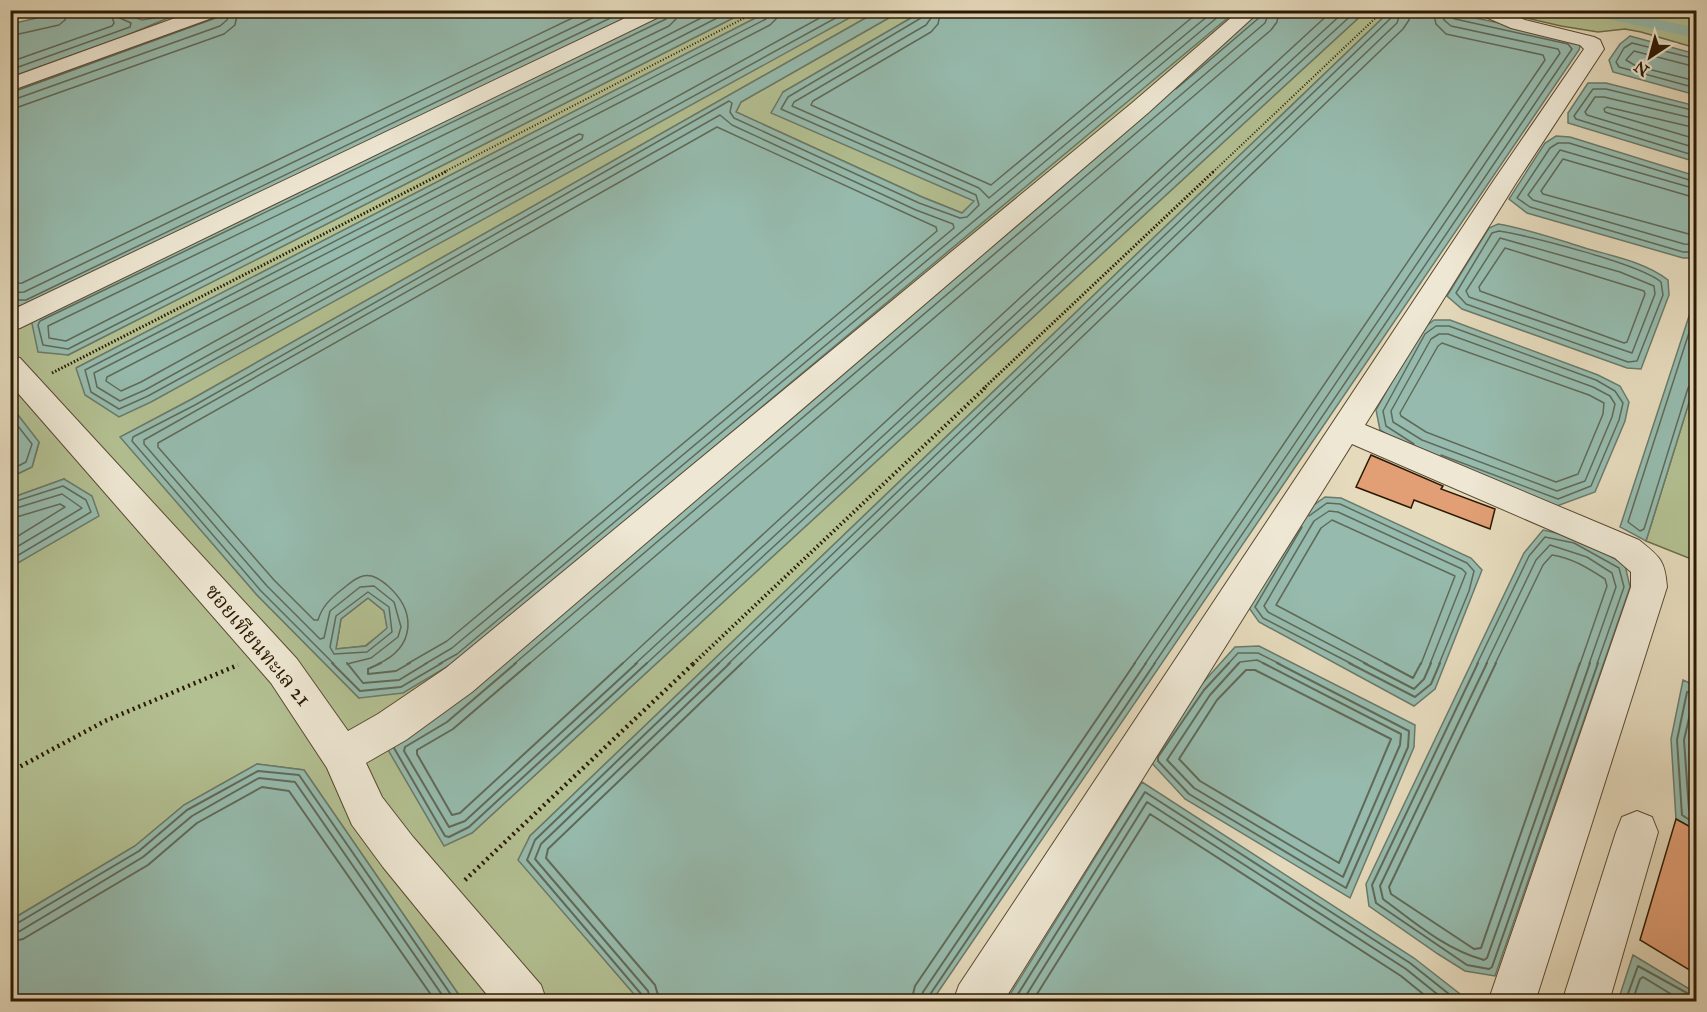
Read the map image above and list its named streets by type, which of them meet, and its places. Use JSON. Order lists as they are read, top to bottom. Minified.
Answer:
{"streets":{"street":["ซอยเทียนทะเล 21"]},"north":"bottom left"}
